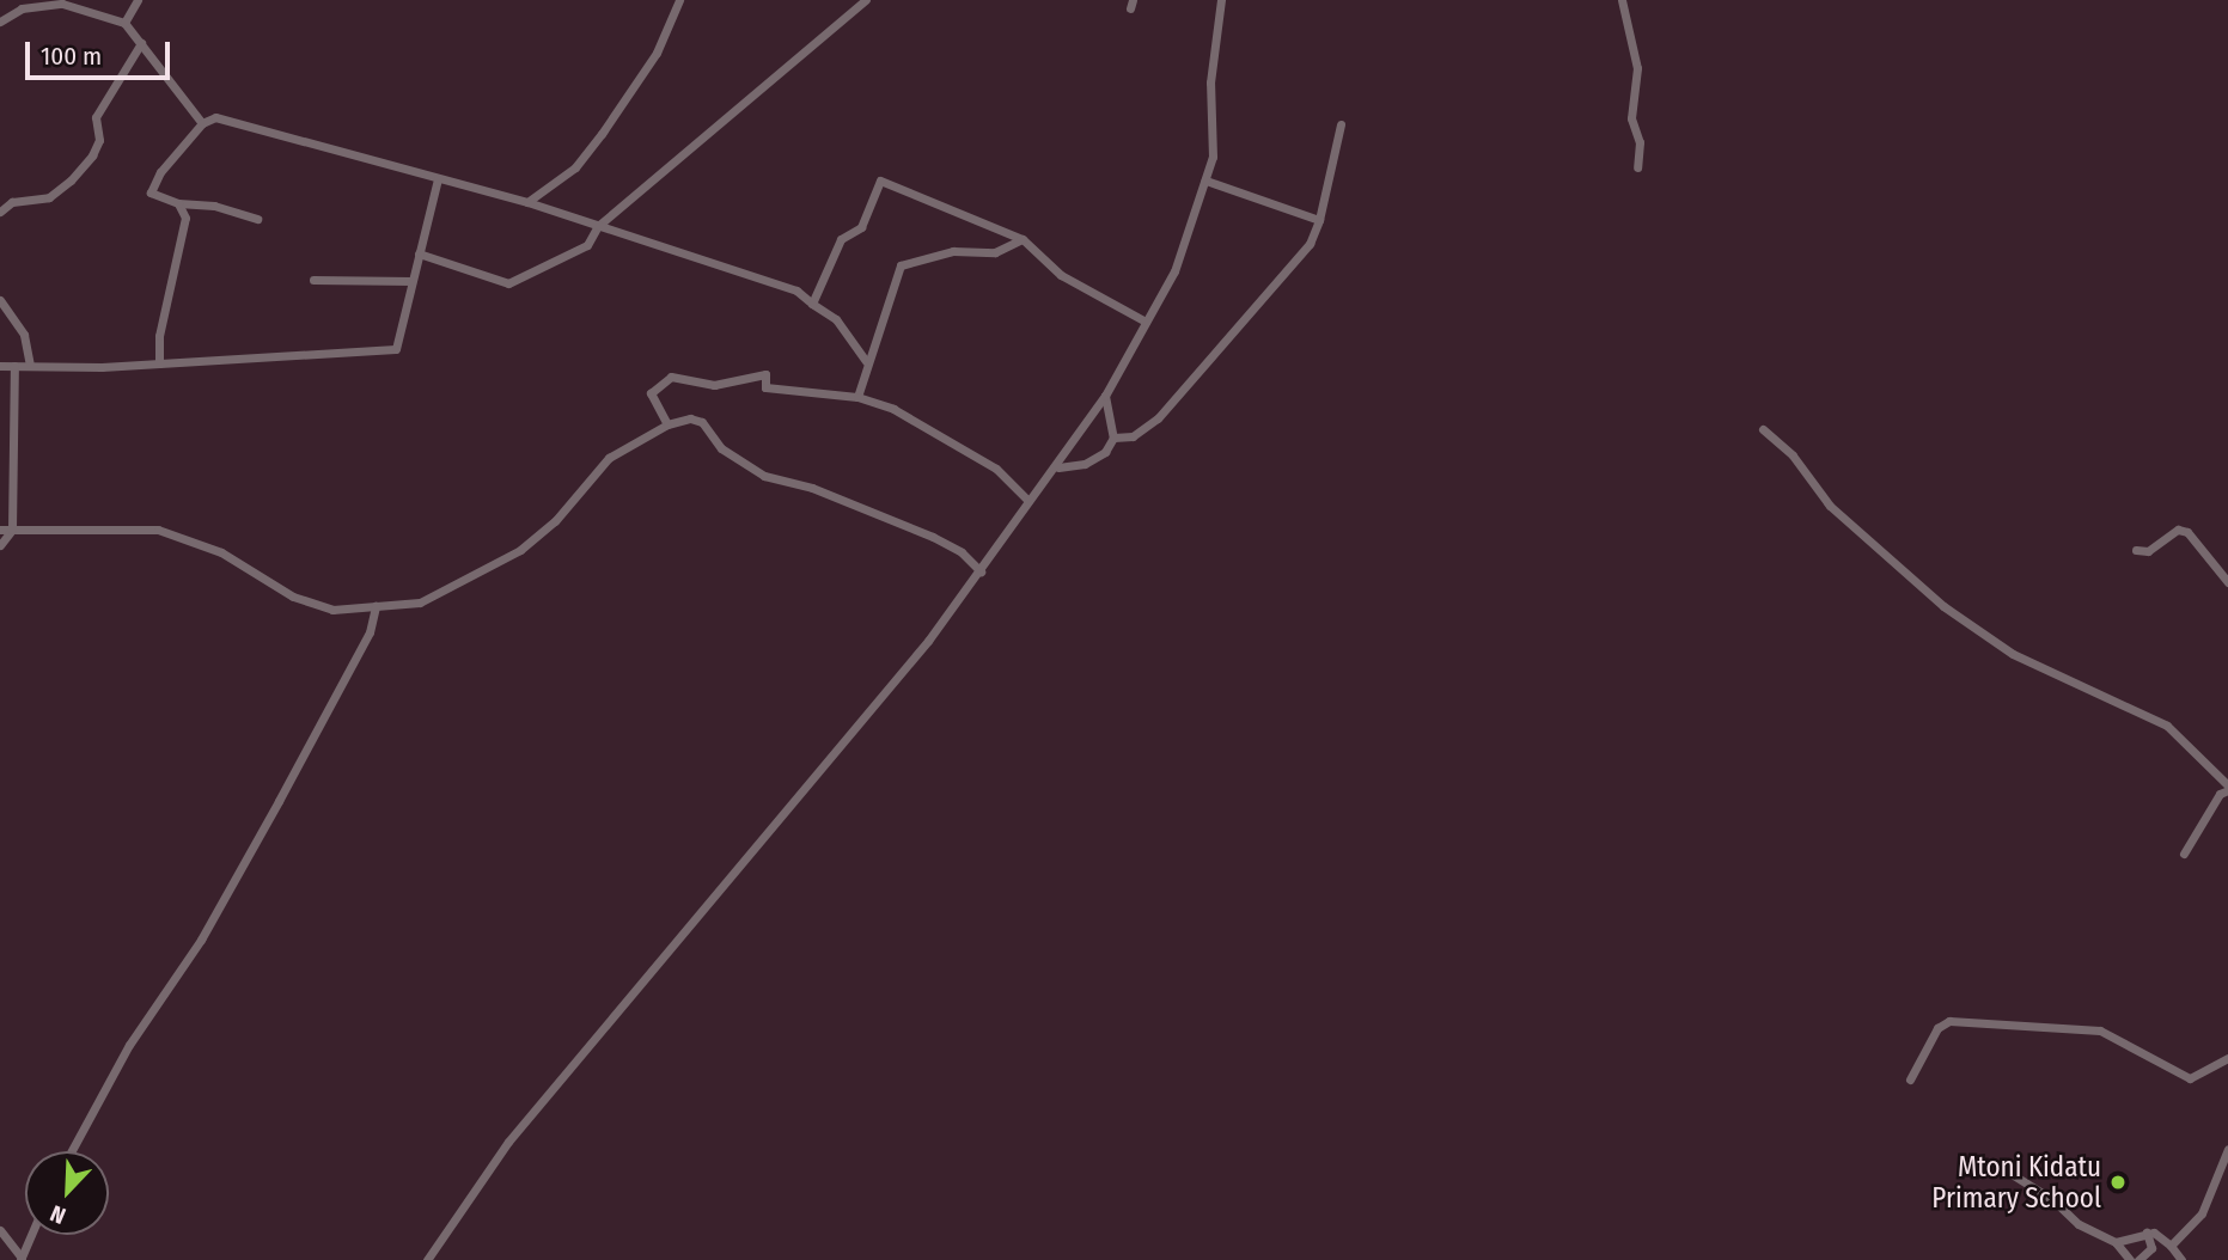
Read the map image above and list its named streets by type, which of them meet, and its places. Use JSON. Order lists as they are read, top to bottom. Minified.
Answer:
{"places":["Mtoni Kidatu Primary School"],"scale_bar":"100 m","north":"bottom left"}
